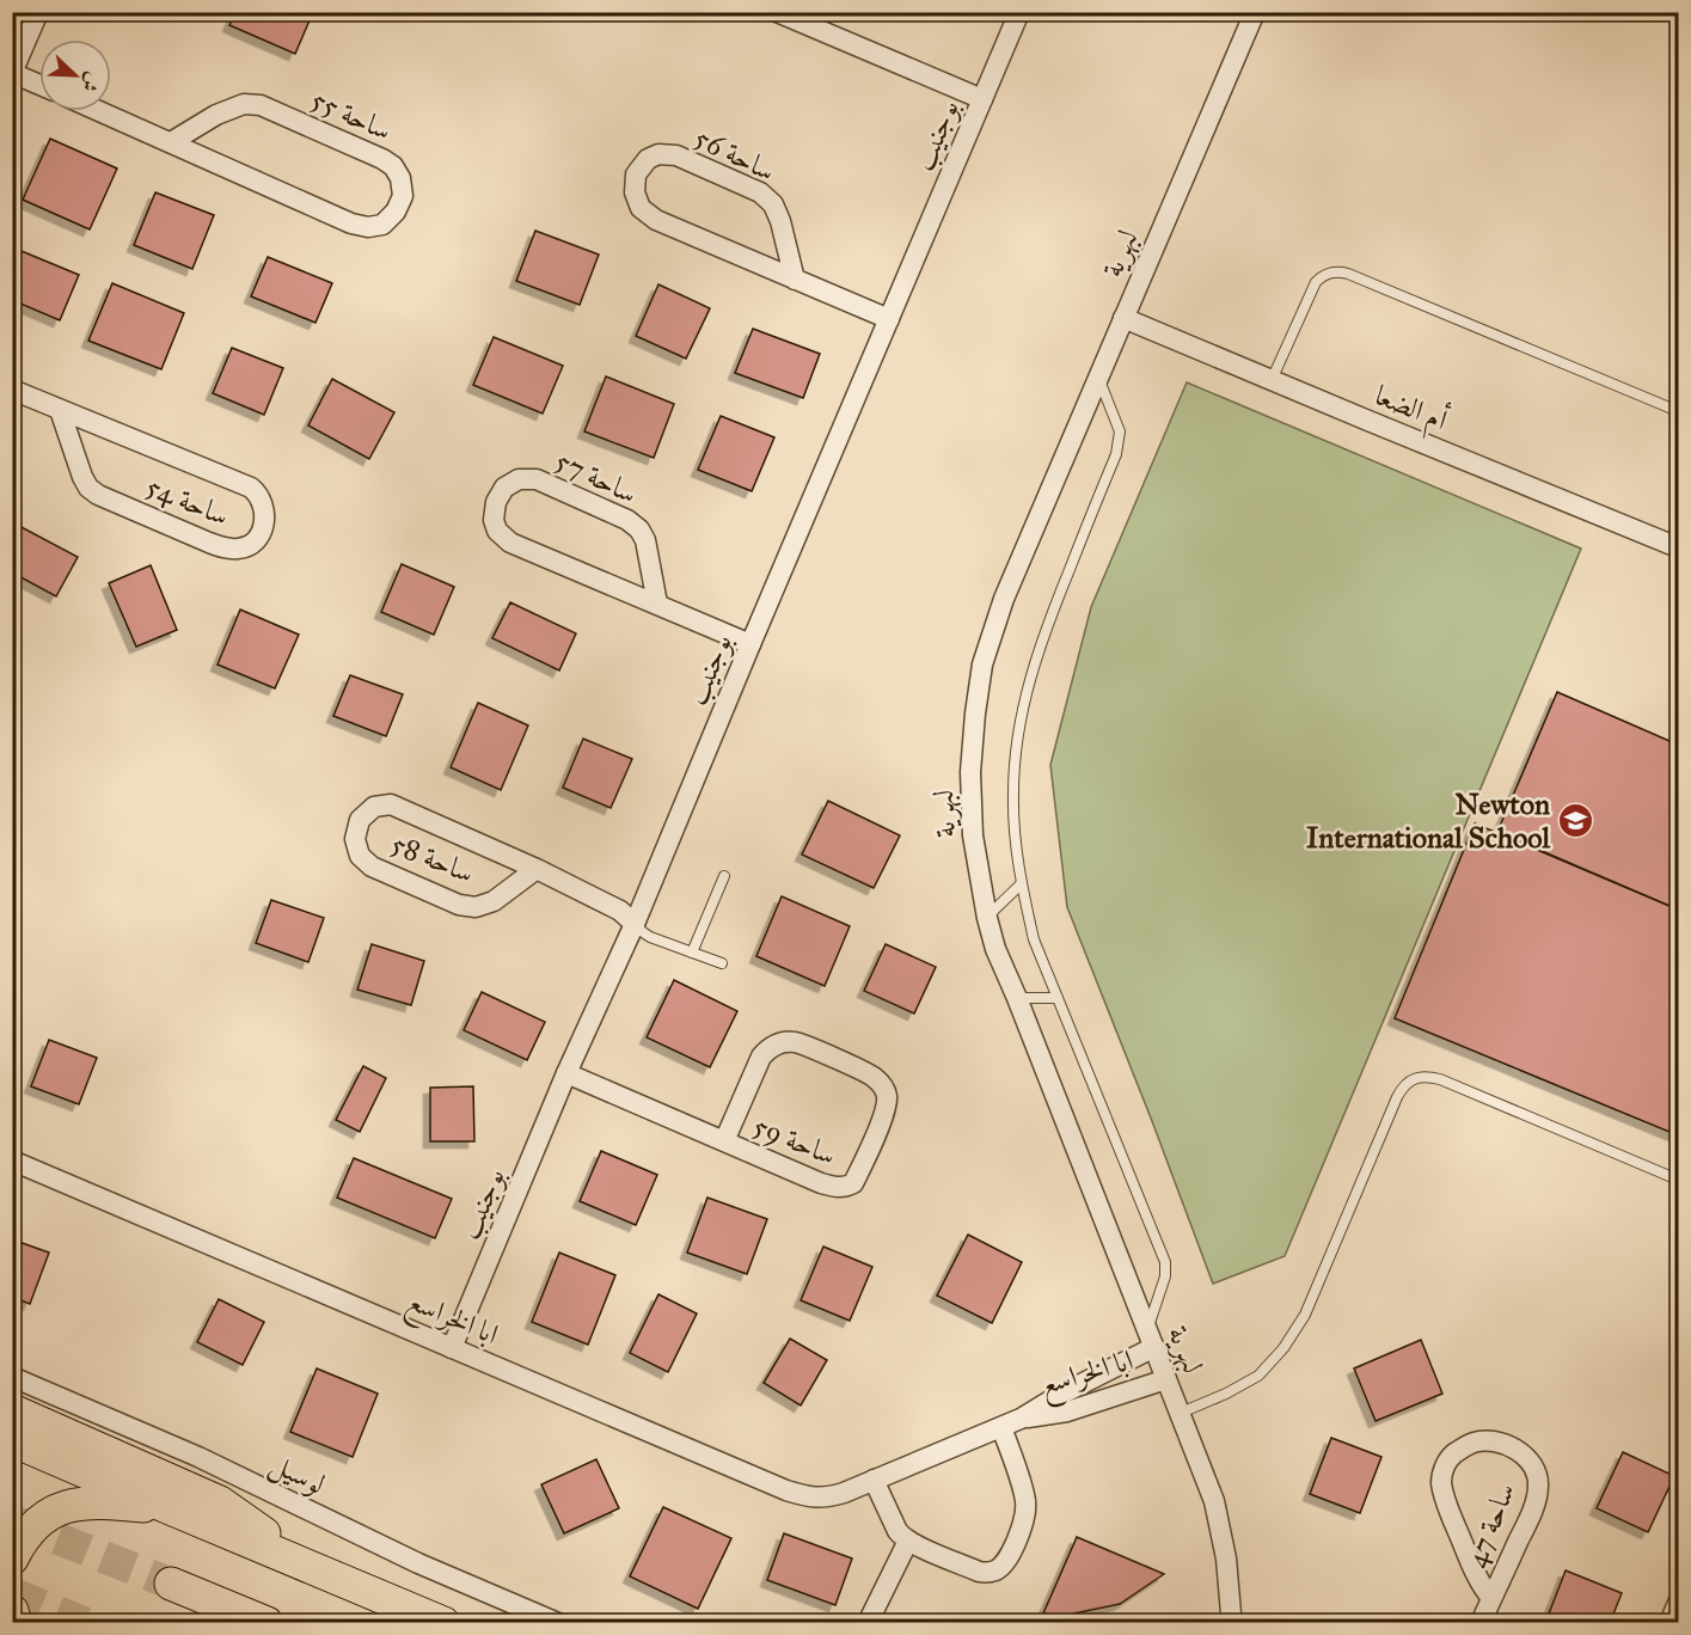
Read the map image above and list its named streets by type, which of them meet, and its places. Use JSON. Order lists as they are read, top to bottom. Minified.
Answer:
{"streets":{"street":["ساحة 55","بوجنيب","ساحة 56","لبهرية","أم الضعا","ساحة 57","ساحة 54","ساحة 58","ساحة 59","ابا الخراسع","لوسيل","ساحة 47"]},"crossings":[["بوجنيب","ساحة 56"],["بوجنيب","ساحة 57"],["بوجنيب","ساحة 58"],["بوجنيب","ساحة 59"],["بوجنيب","ابا الخراسع"],["لبهرية","أم الضعا"],["لبهرية","ابا الخراسع"]],"places":{"school or university":["Newton International School"]},"north":"bottom right"}
